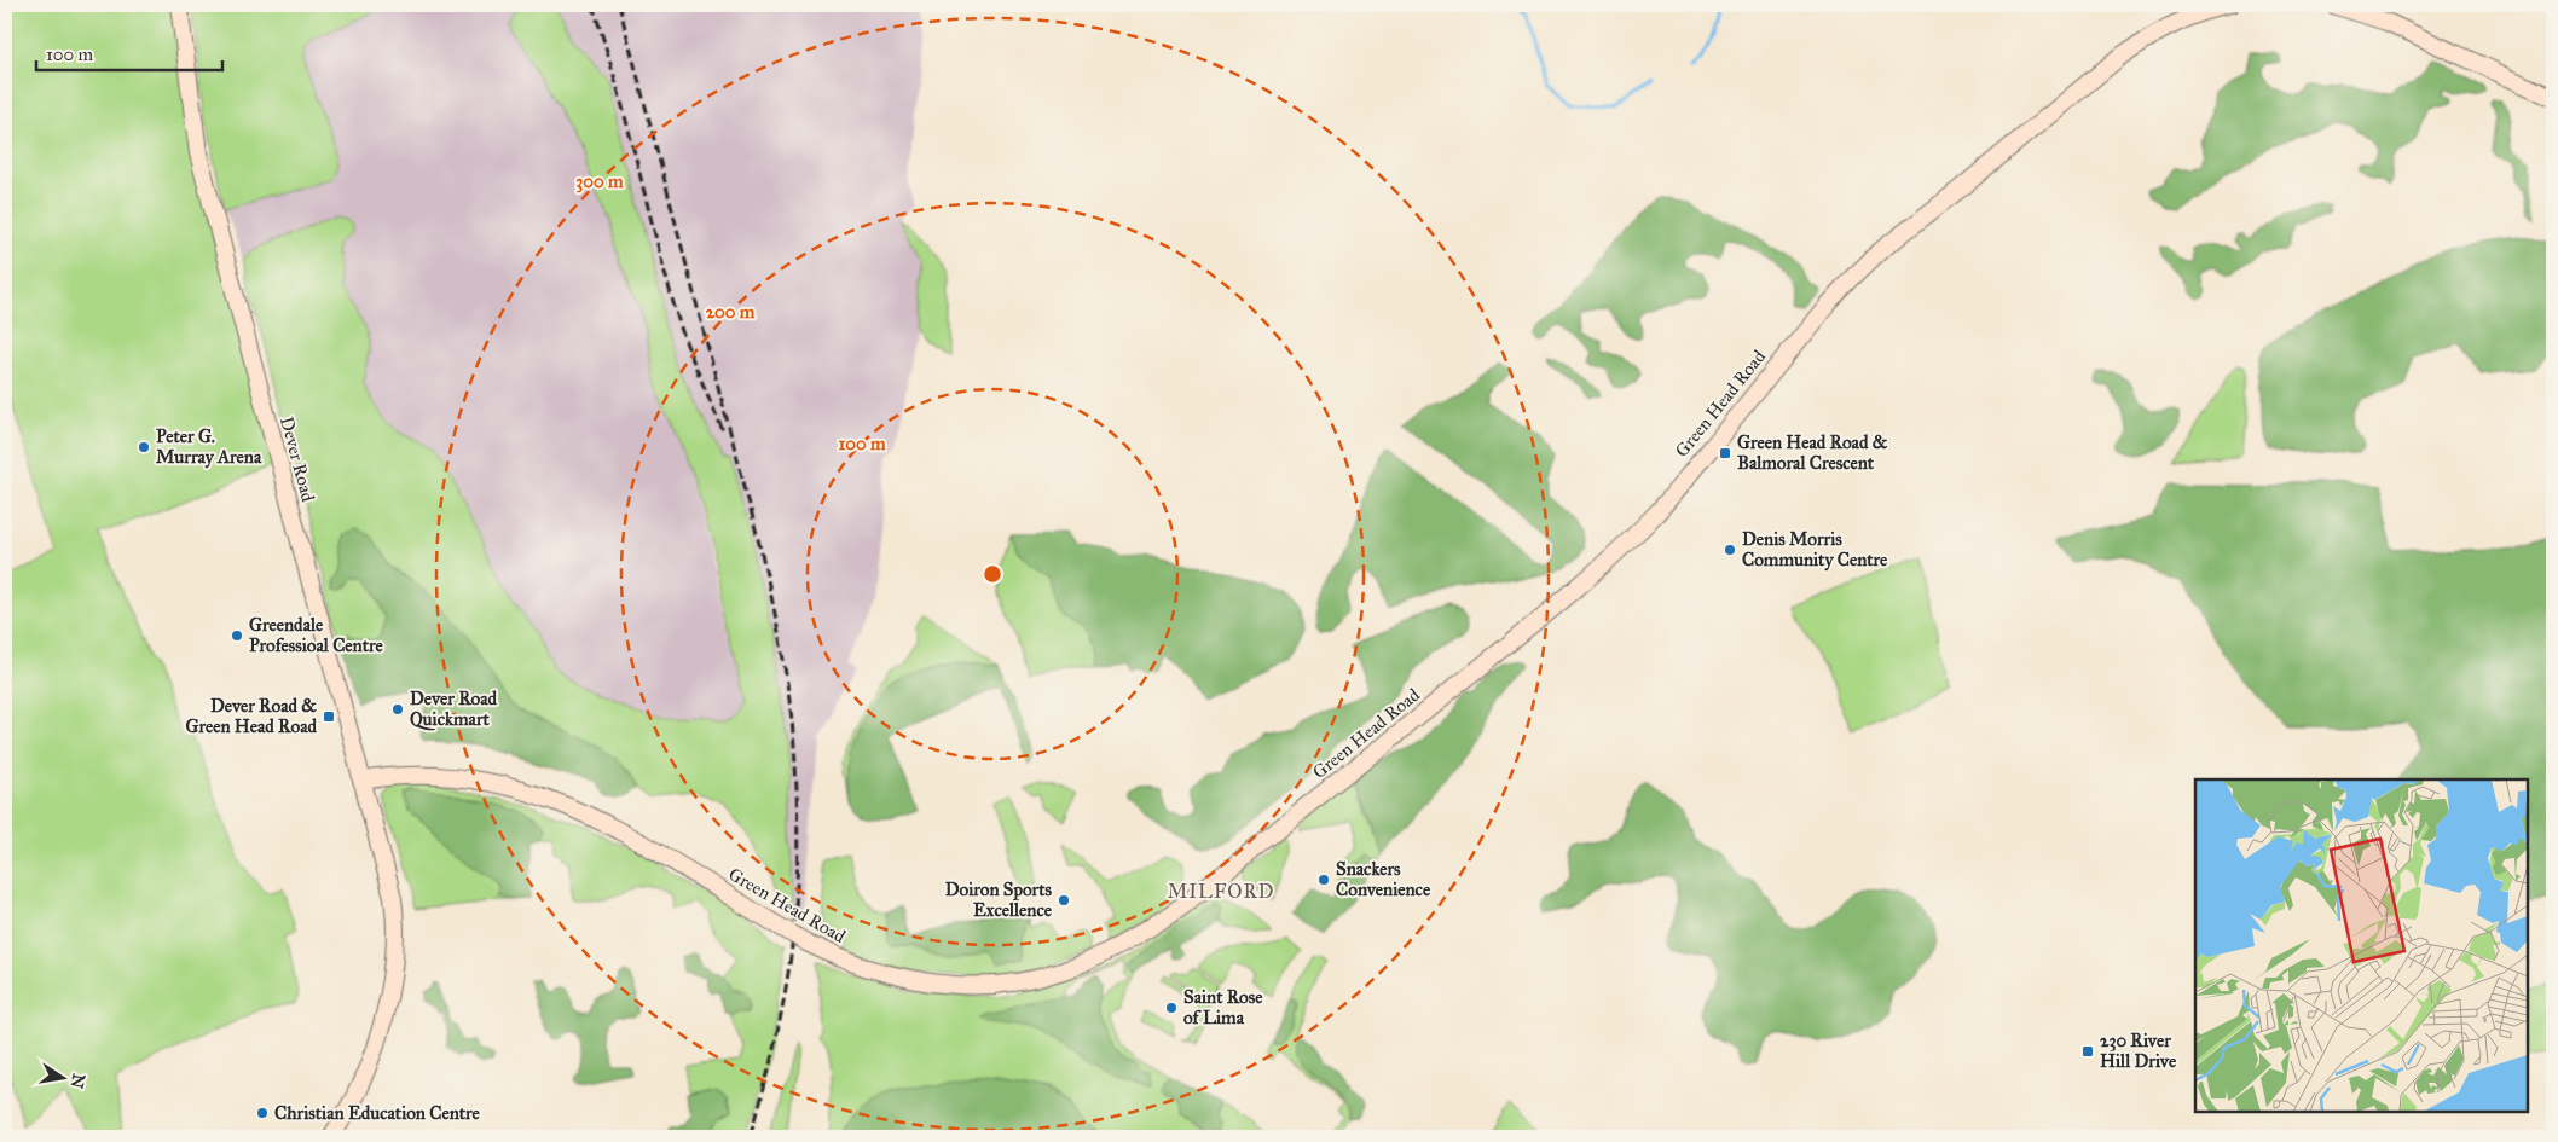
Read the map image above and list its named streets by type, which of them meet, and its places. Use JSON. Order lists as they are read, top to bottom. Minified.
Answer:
{"streets":{"street":["Green Head Road","Dever Road"]},"crossings":[["Green Head Road","Dever Road"]],"districts":["MILFORD"],"places":{"other":["Peter G. Murray Arena","Denis Morris Community Centre","Greendale Professioal Centre","Dever Road Quickmart","Snackers Convenience","Doiron Sports Excellence","Saint Rose of Lima","Christian Education Centre"],"transit":["Green Head Road & Balmoral Crescent","Dever Road & Green Head Road","230 River Hill Drive"]},"scale_bar":"100 m","north":"right","rings":["300 m","200 m","100 m"]}
